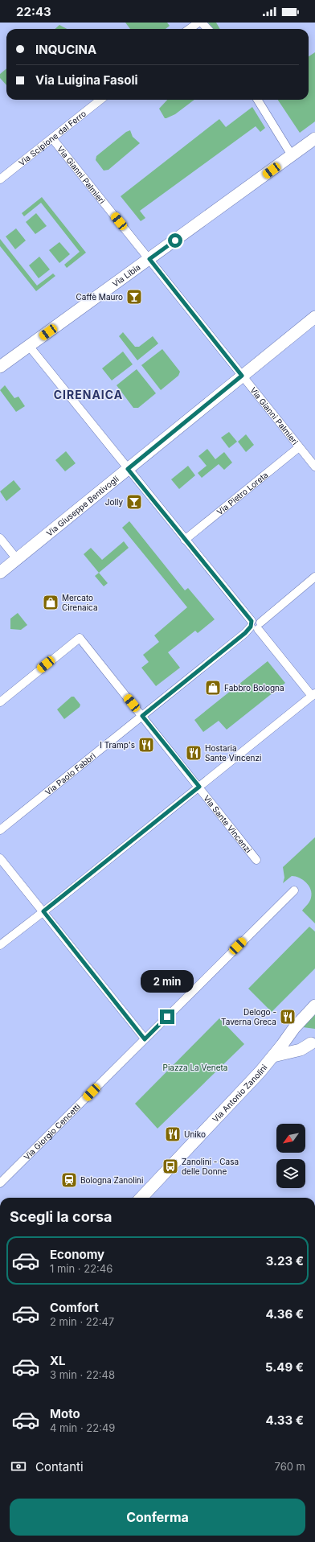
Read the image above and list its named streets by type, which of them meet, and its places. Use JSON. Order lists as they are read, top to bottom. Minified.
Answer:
{"streets":{"street":["Via Scipione dal Ferro","Via Gianni Palmieri","Via Libia","Via Pietro Loreta","Via Giuseppe Bentivogli","Via Paolo Fabbri","Via Sante Vincenzi","Via Antonio Zanolini","Via Giorgio Cencetti"]},"crossings":[["Via Scipione dal Ferro","Via Gianni Palmieri"],["Via Gianni Palmieri","Via Libia"],["Via Gianni Palmieri","Via Pietro Loreta"],["Via Gianni Palmieri","Via Giuseppe Bentivogli"],["Via Paolo Fabbri","Via Sante Vincenzi"]],"districts":["CIRENAICA"],"parks":["Piazza La Veneta"],"places":{"bar":["Caffè Mauro","Jolly"],"shop":["Mercato Cirenaica","Fabbro Bologna"],"restaurant":["I Tramp's","Hostaria Sante Vincenzi","Delogo - Taverna Greca","Uniko"],"bus stop":["Zanolini - Casa delle Donne"],"station":["Bologna Zanolini"]},"north":"bottom left","page":{"status":"22:43","banner":["INQUCINA","Via Luigina Fasoli"],"bubble":"2 min","heading":"Scegli la corsa","list":[{"name":"Economy","note":"1 min · 22:46","value":"3.23 €"},{"name":"Comfort","note":"2 min · 22:47","value":"4.36 €"},{"name":"XL","note":"3 min · 22:48","value":"5.49 €"},{"name":"Moto","note":"4 min · 22:49","value":"4.33 €"}],"pay":["Contanti","760 m"],"buttons":"Conferma"}}
